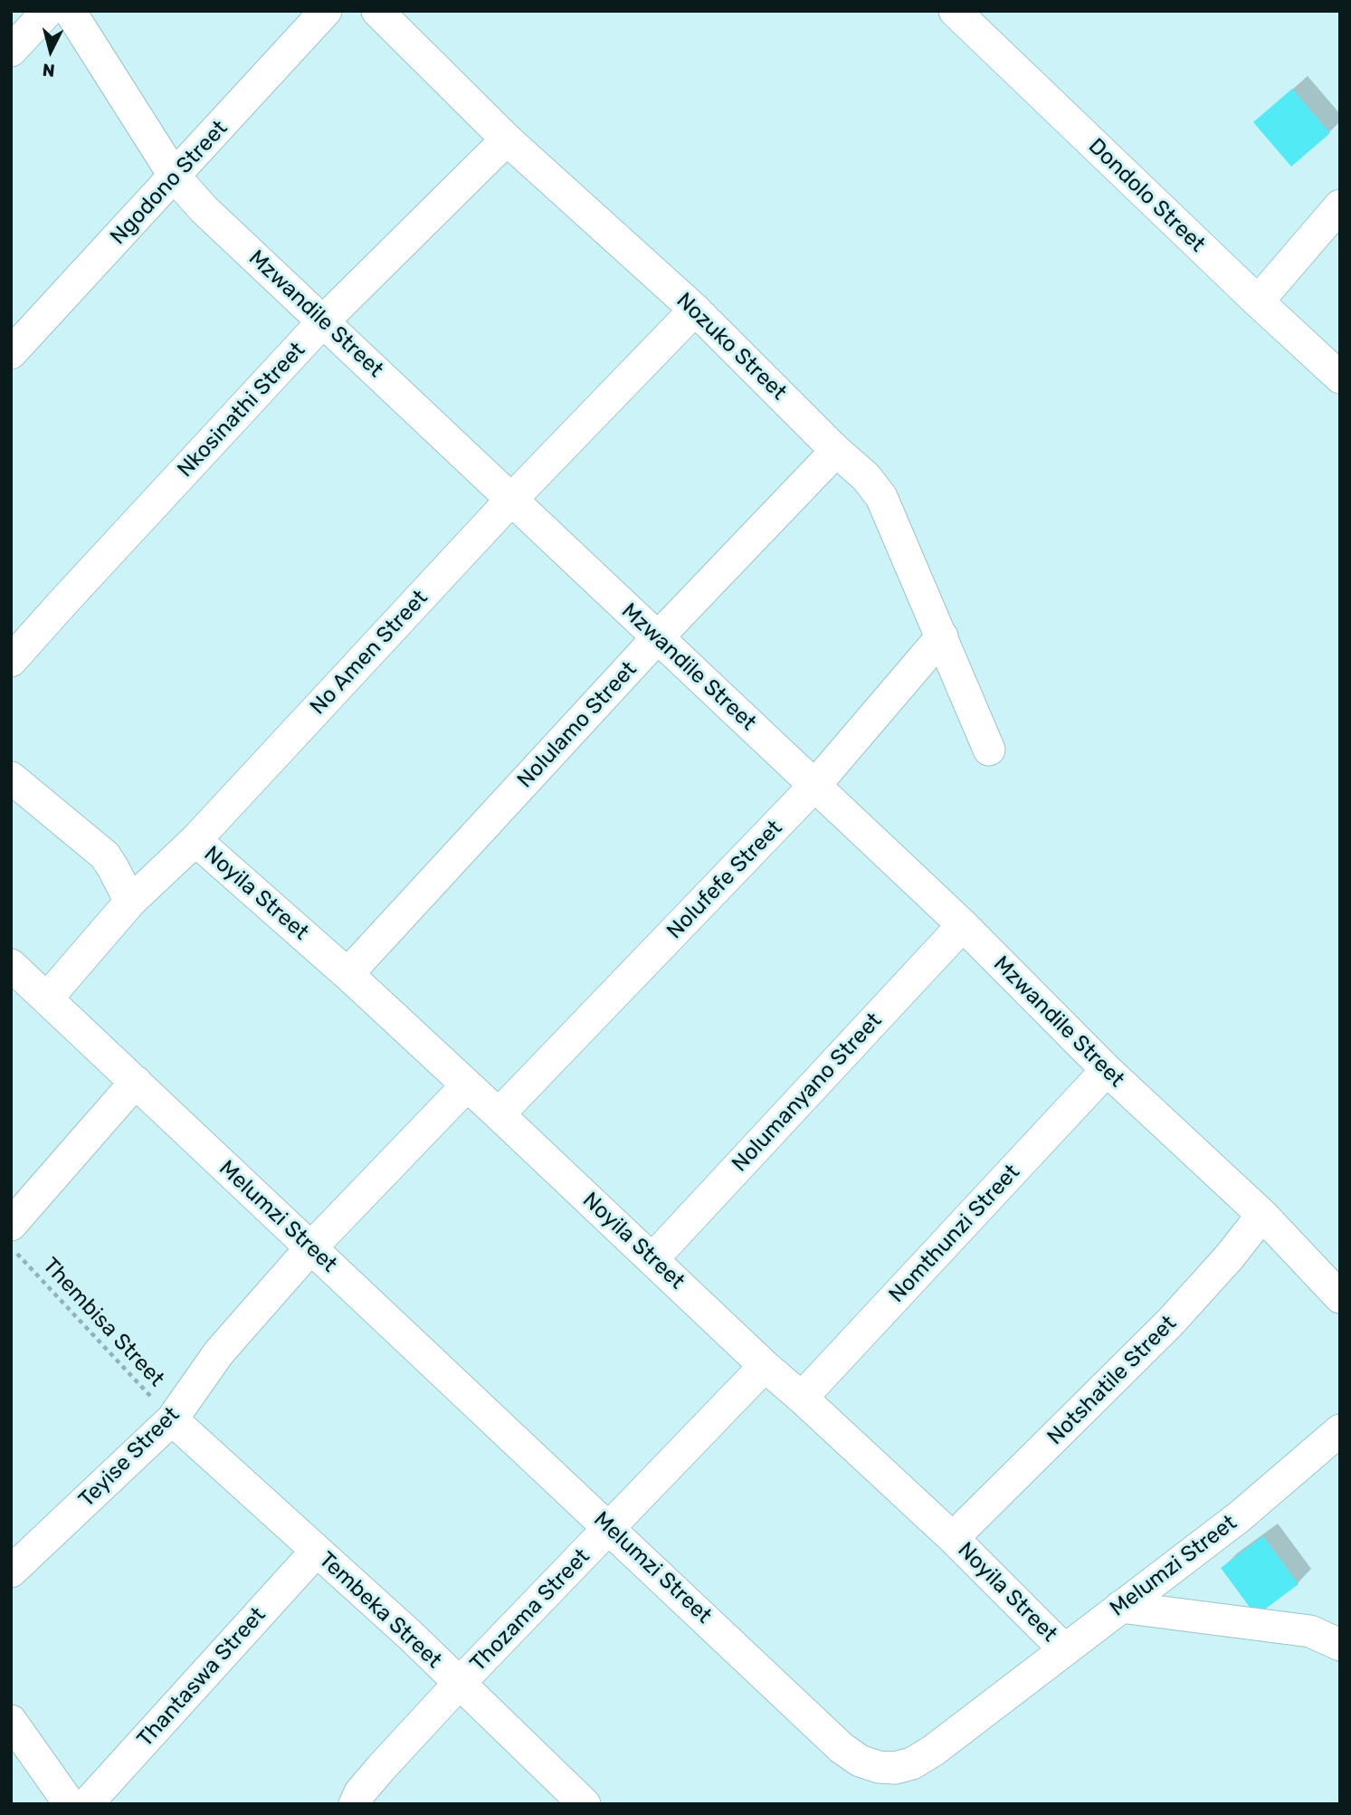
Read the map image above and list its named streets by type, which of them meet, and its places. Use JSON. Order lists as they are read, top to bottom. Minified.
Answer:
{"streets":{"street":["Ngodono Street","Dondolo Street","Mzwandile Street","Nozuko Street","Nkosinathi Street","No Amen Street","Nolulamo Street","Nolufefe Street","Noyila Street","Nolumanyano Street","Melumzi Street","Nomthunzi Street","Notshatile Street","Teyise Street","Tembeka Street","Thozama Street","Thantaswa Street"],"path":["Thembisa Street"]},"crossings":[["Ngodono Street","Mzwandile Street"],["Mzwandile Street","Nkosinathi Street"],["Mzwandile Street","No Amen Street"],["Mzwandile Street","Nolulamo Street"],["Mzwandile Street","Nolufefe Street"],["Mzwandile Street","Nolumanyano Street"],["Mzwandile Street","Nomthunzi Street"],["Mzwandile Street","Notshatile Street"],["Nozuko Street","Nkosinathi Street"],["Nozuko Street","No Amen Street"],["Nozuko Street","Nolulamo Street"],["Nozuko Street","Nolufefe Street"],["No Amen Street","Noyila Street"],["No Amen Street","Melumzi Street"],["Nolulamo Street","Noyila Street"],["Nolufefe Street","Noyila Street"],["Noyila Street","Nolumanyano Street"],["Noyila Street","Melumzi Street"],["Noyila Street","Nomthunzi Street"],["Noyila Street","Notshatile Street"],["Noyila Street","Teyise Street"],["Noyila Street","Thozama Street"],["Melumzi Street","Teyise Street"],["Melumzi Street","Thozama Street"],["Thembisa Street","Teyise Street"],["Thembisa Street","Tembeka Street"],["Teyise Street","Tembeka Street"],["Tembeka Street","Thozama Street"],["Tembeka Street","Thantaswa Street"]],"north":"bottom"}
